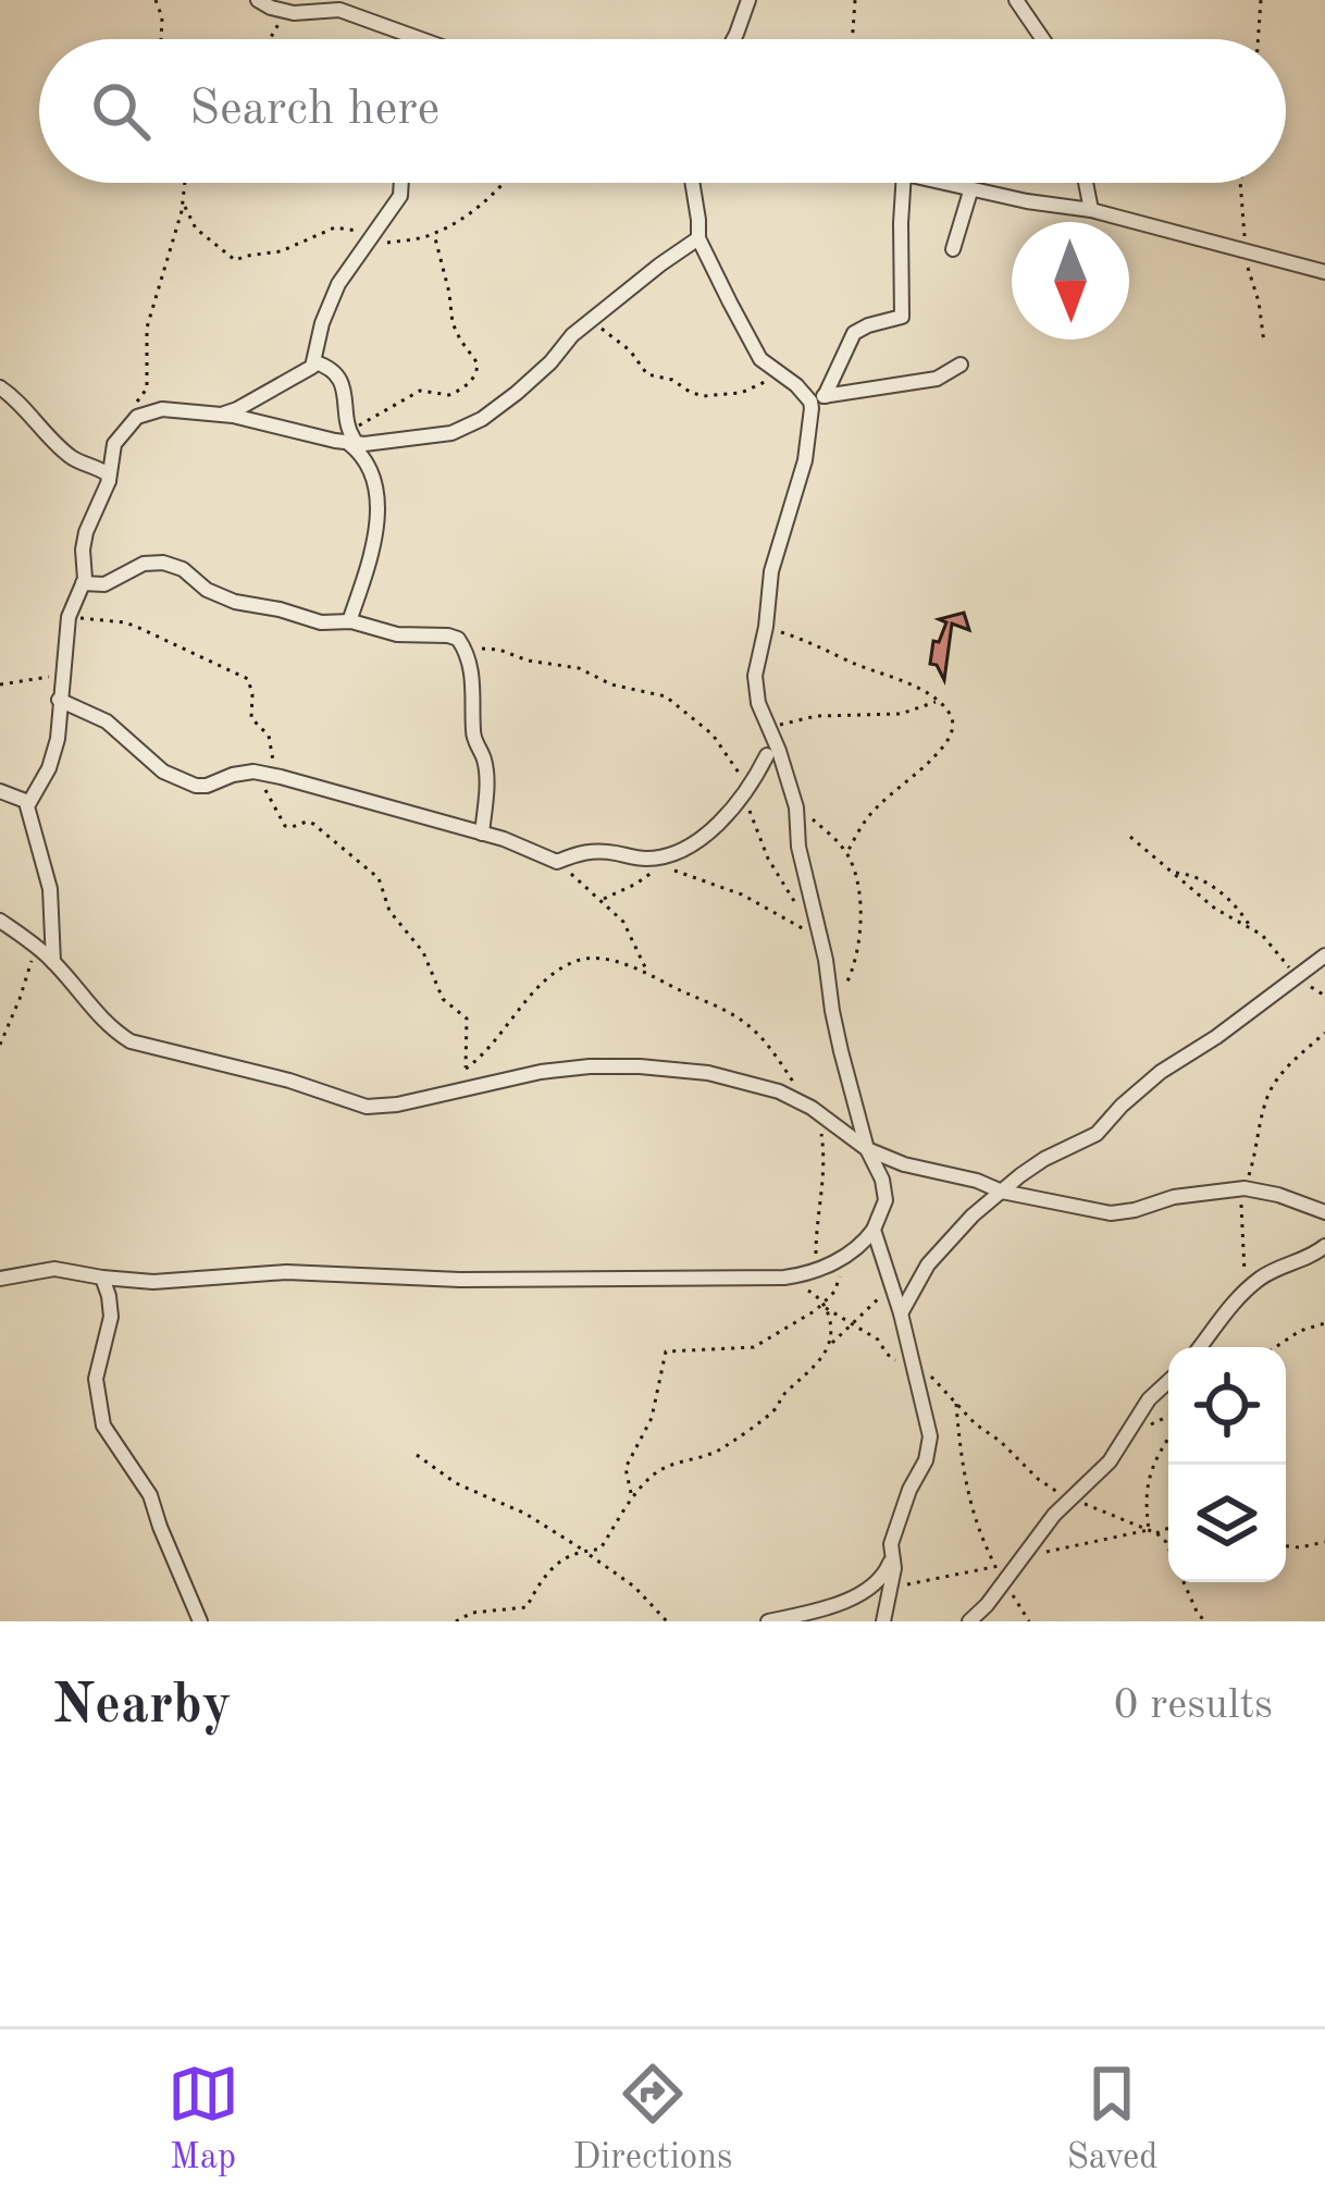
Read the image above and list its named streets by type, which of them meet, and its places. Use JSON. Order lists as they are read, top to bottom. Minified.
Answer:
{"north":"bottom","page":{"search":"Search here","heading":["Nearby","0 results"],"nav":["Map","Directions","Saved"]}}
